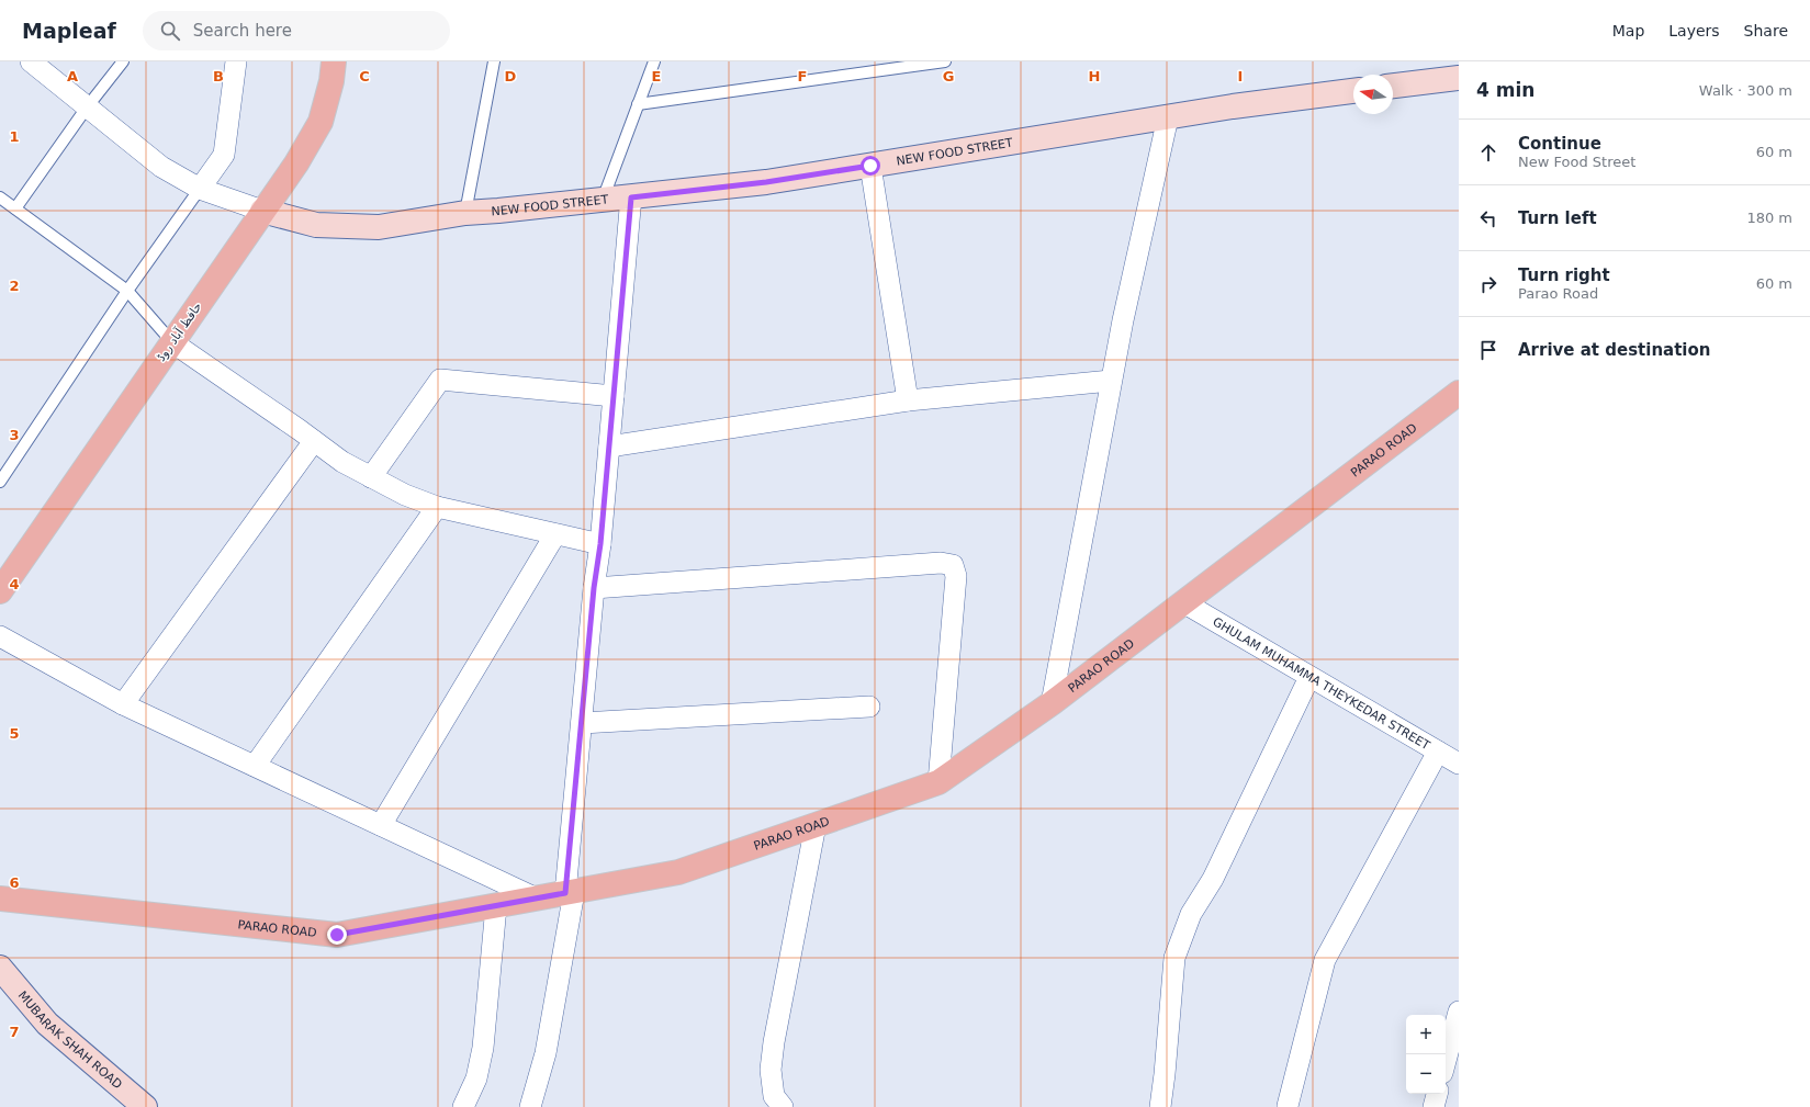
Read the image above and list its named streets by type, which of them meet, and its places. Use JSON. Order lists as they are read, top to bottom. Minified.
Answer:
{"streets":{"main road":["حافظ آباد روڈ","PARAO ROAD"],"street":["NEW FOOD STREET","GHULAM MUHAMMA THEYKEDAR STREET","MUBARAK SHAH ROAD"]},"crossings":[["NEW FOOD STREET","حافظ آباد روڈ"],["PARAO ROAD","GHULAM MUHAMMA THEYKEDAR STREET"]],"north":"left","page":{"header":"Mapleaf","search":"Search here","nav":["Map","Layers","Share"],"heading":["4 min","Walk · 300 m"],"list":[["Continue","New Food Street","60 m"],["Turn left","180 m"],["Turn right","Parao Road","60 m"],"Arrive at destination"],"map_buttons":["+","−"]},"grid":{"columns":["A","B","C","D","E","F","G","H","I"],"rows":["1","2","3","4","5","6","7"]}}
